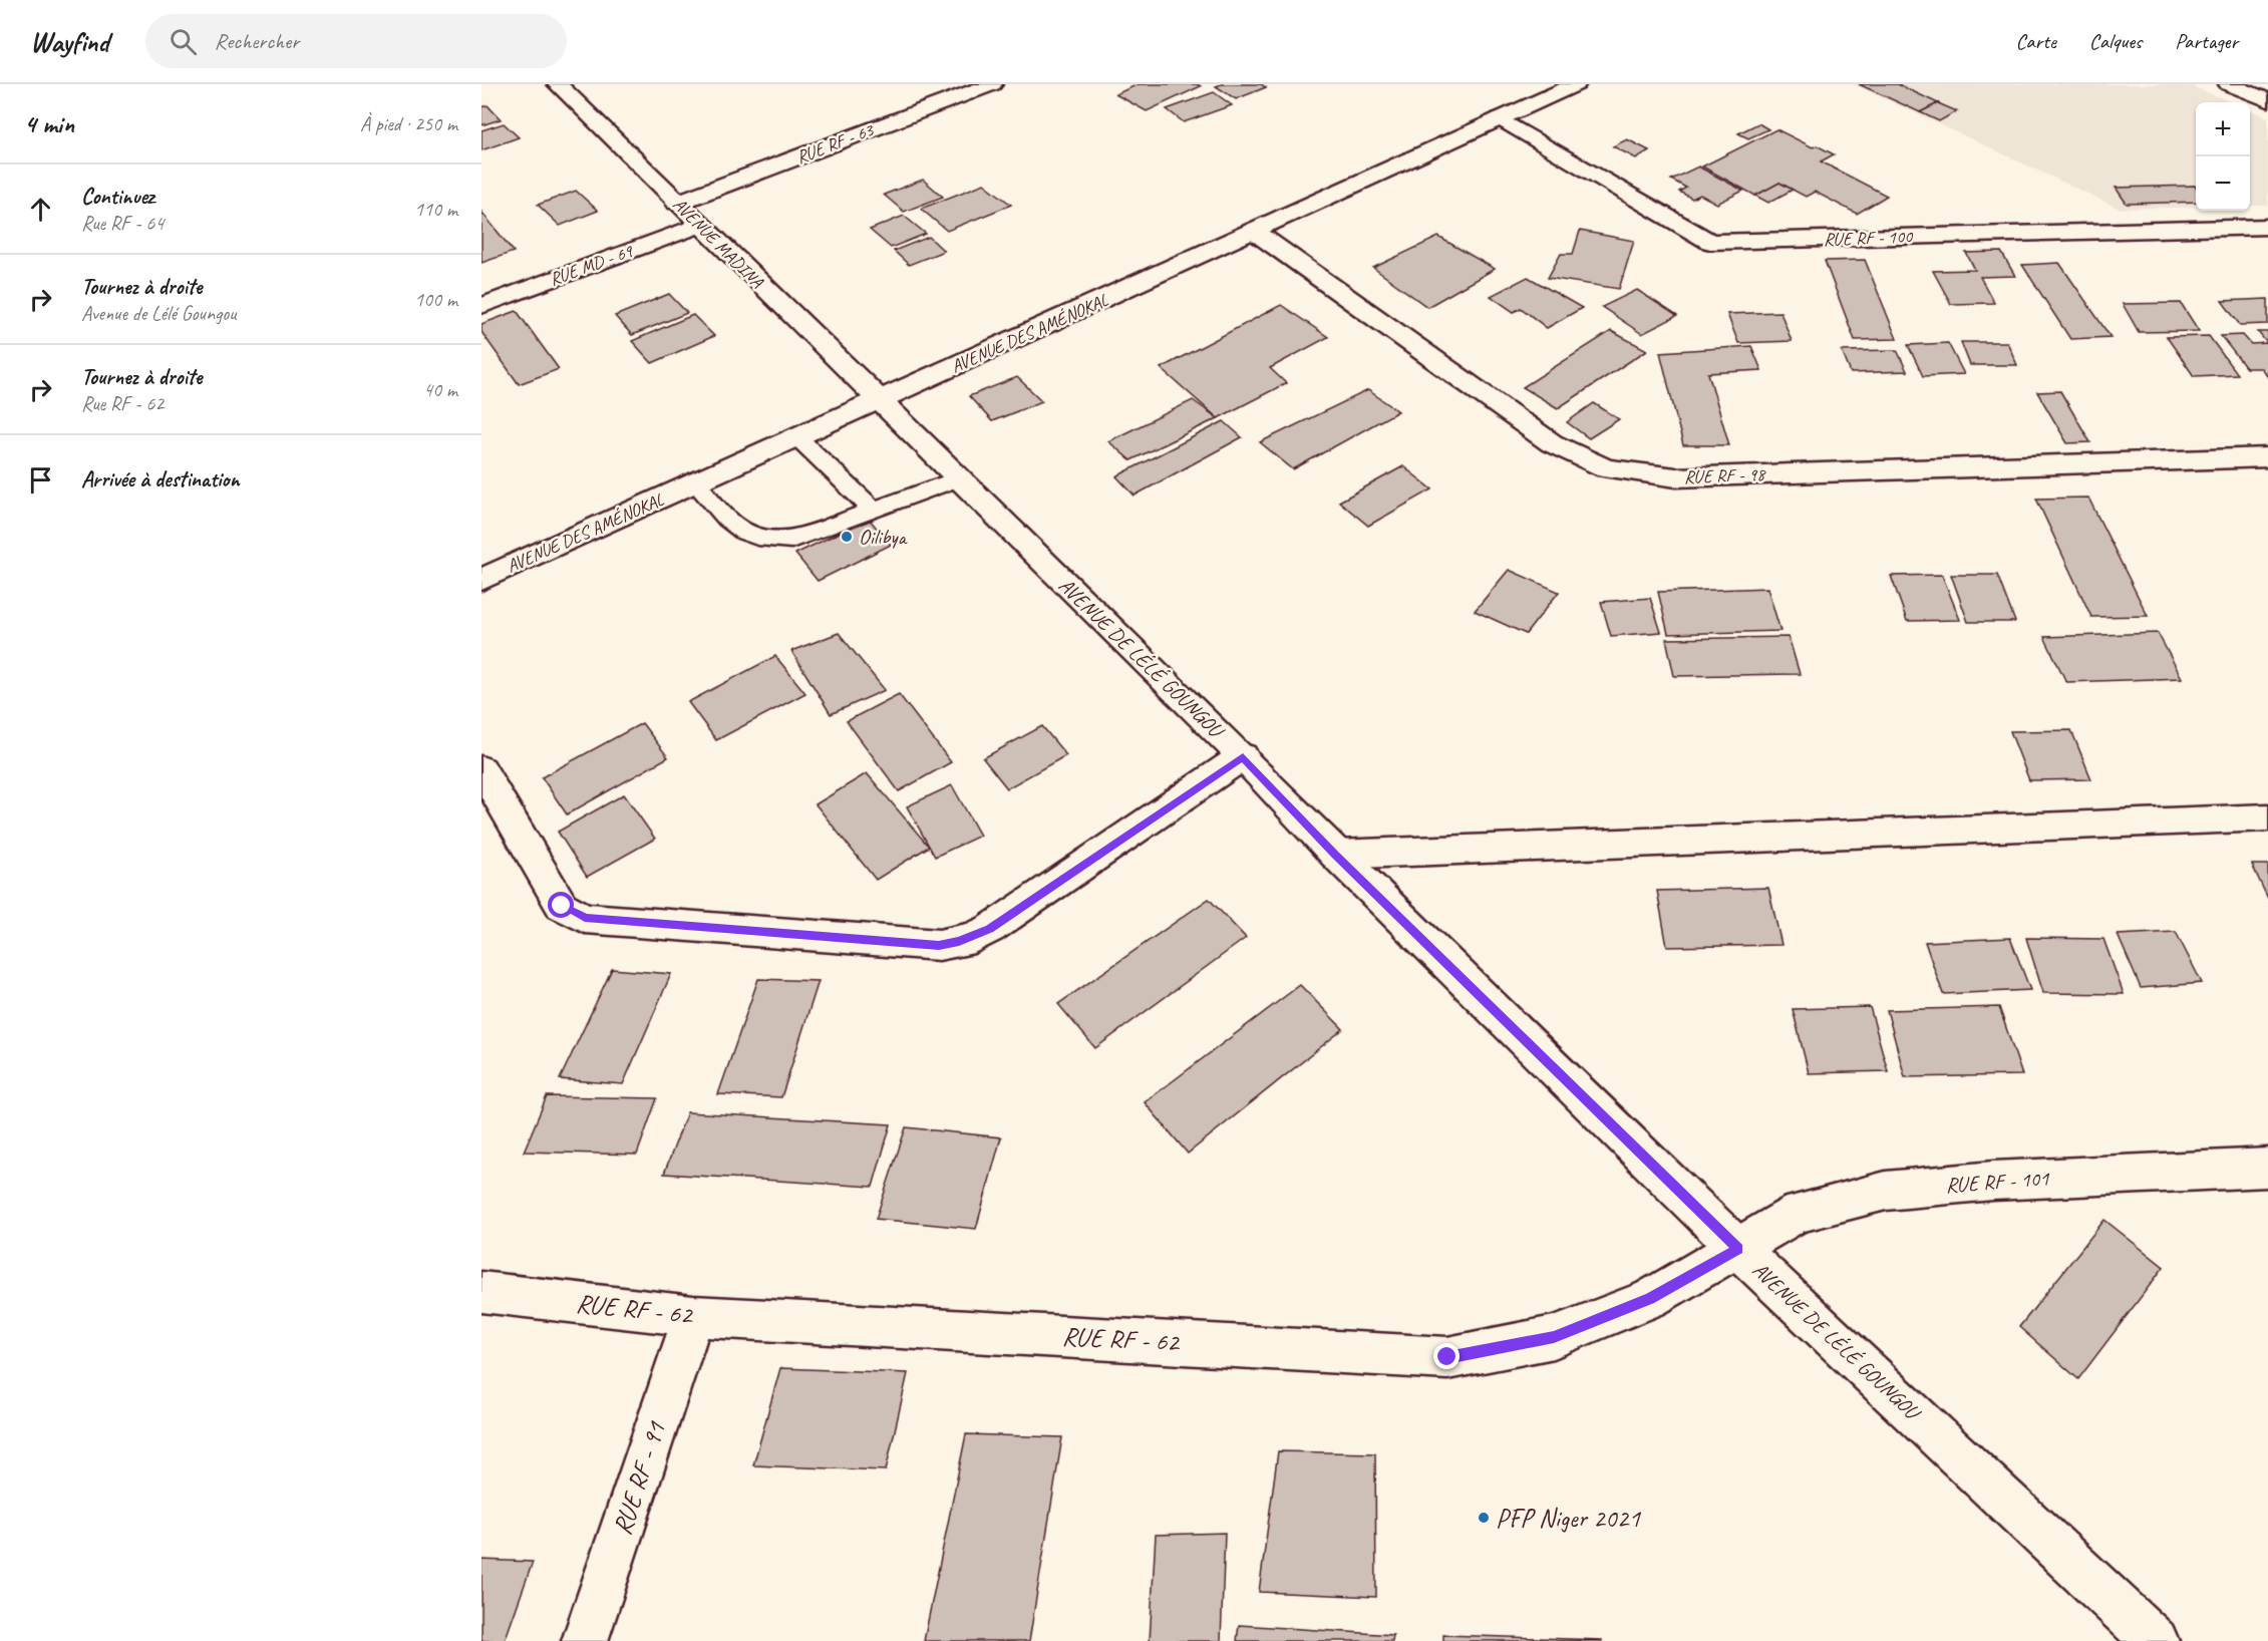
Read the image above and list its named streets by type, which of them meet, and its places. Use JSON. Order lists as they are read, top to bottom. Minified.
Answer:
{"streets":{"street":["RUE RF - 63","RUE RF - 100","AVENUE MADINA","RUE MD - 69","AVENUE DES AMÉNOKAL","RUE RF - 98","AVENUE DE LÉLÉ GOUNGOU","RUE RF - 101","RUE RF - 62","RUE RF - 91"]},"crossings":[["RUE RF - 63","AVENUE MADINA"],["RUE RF - 100","AVENUE DES AMÉNOKAL"],["AVENUE MADINA","RUE MD - 69"],["AVENUE MADINA","AVENUE DES AMÉNOKAL"],["AVENUE MADINA","AVENUE DE LÉLÉ GOUNGOU"],["AVENUE DES AMÉNOKAL","RUE RF - 98"],["AVENUE DES AMÉNOKAL","AVENUE DE LÉLÉ GOUNGOU"],["AVENUE DE LÉLÉ GOUNGOU","RUE RF - 101"],["AVENUE DE LÉLÉ GOUNGOU","RUE RF - 62"],["RUE RF - 101","RUE RF - 62"],["RUE RF - 62","RUE RF - 91"]],"places":["Oilibya","PFP Niger 2021"],"page":{"header":"Wayfind","search":"Rechercher","nav":["Carte","Calques","Partager"],"heading":["4 min","À pied · 250 m"],"map_buttons":["+","−"],"list":[["Continuez","Rue RF - 64","110 m"],["Tournez à droite","Avenue de Lélé Goungou","100 m"],["Tournez à droite","Rue RF - 62","40 m"],"Arrivée à destination"]}}
